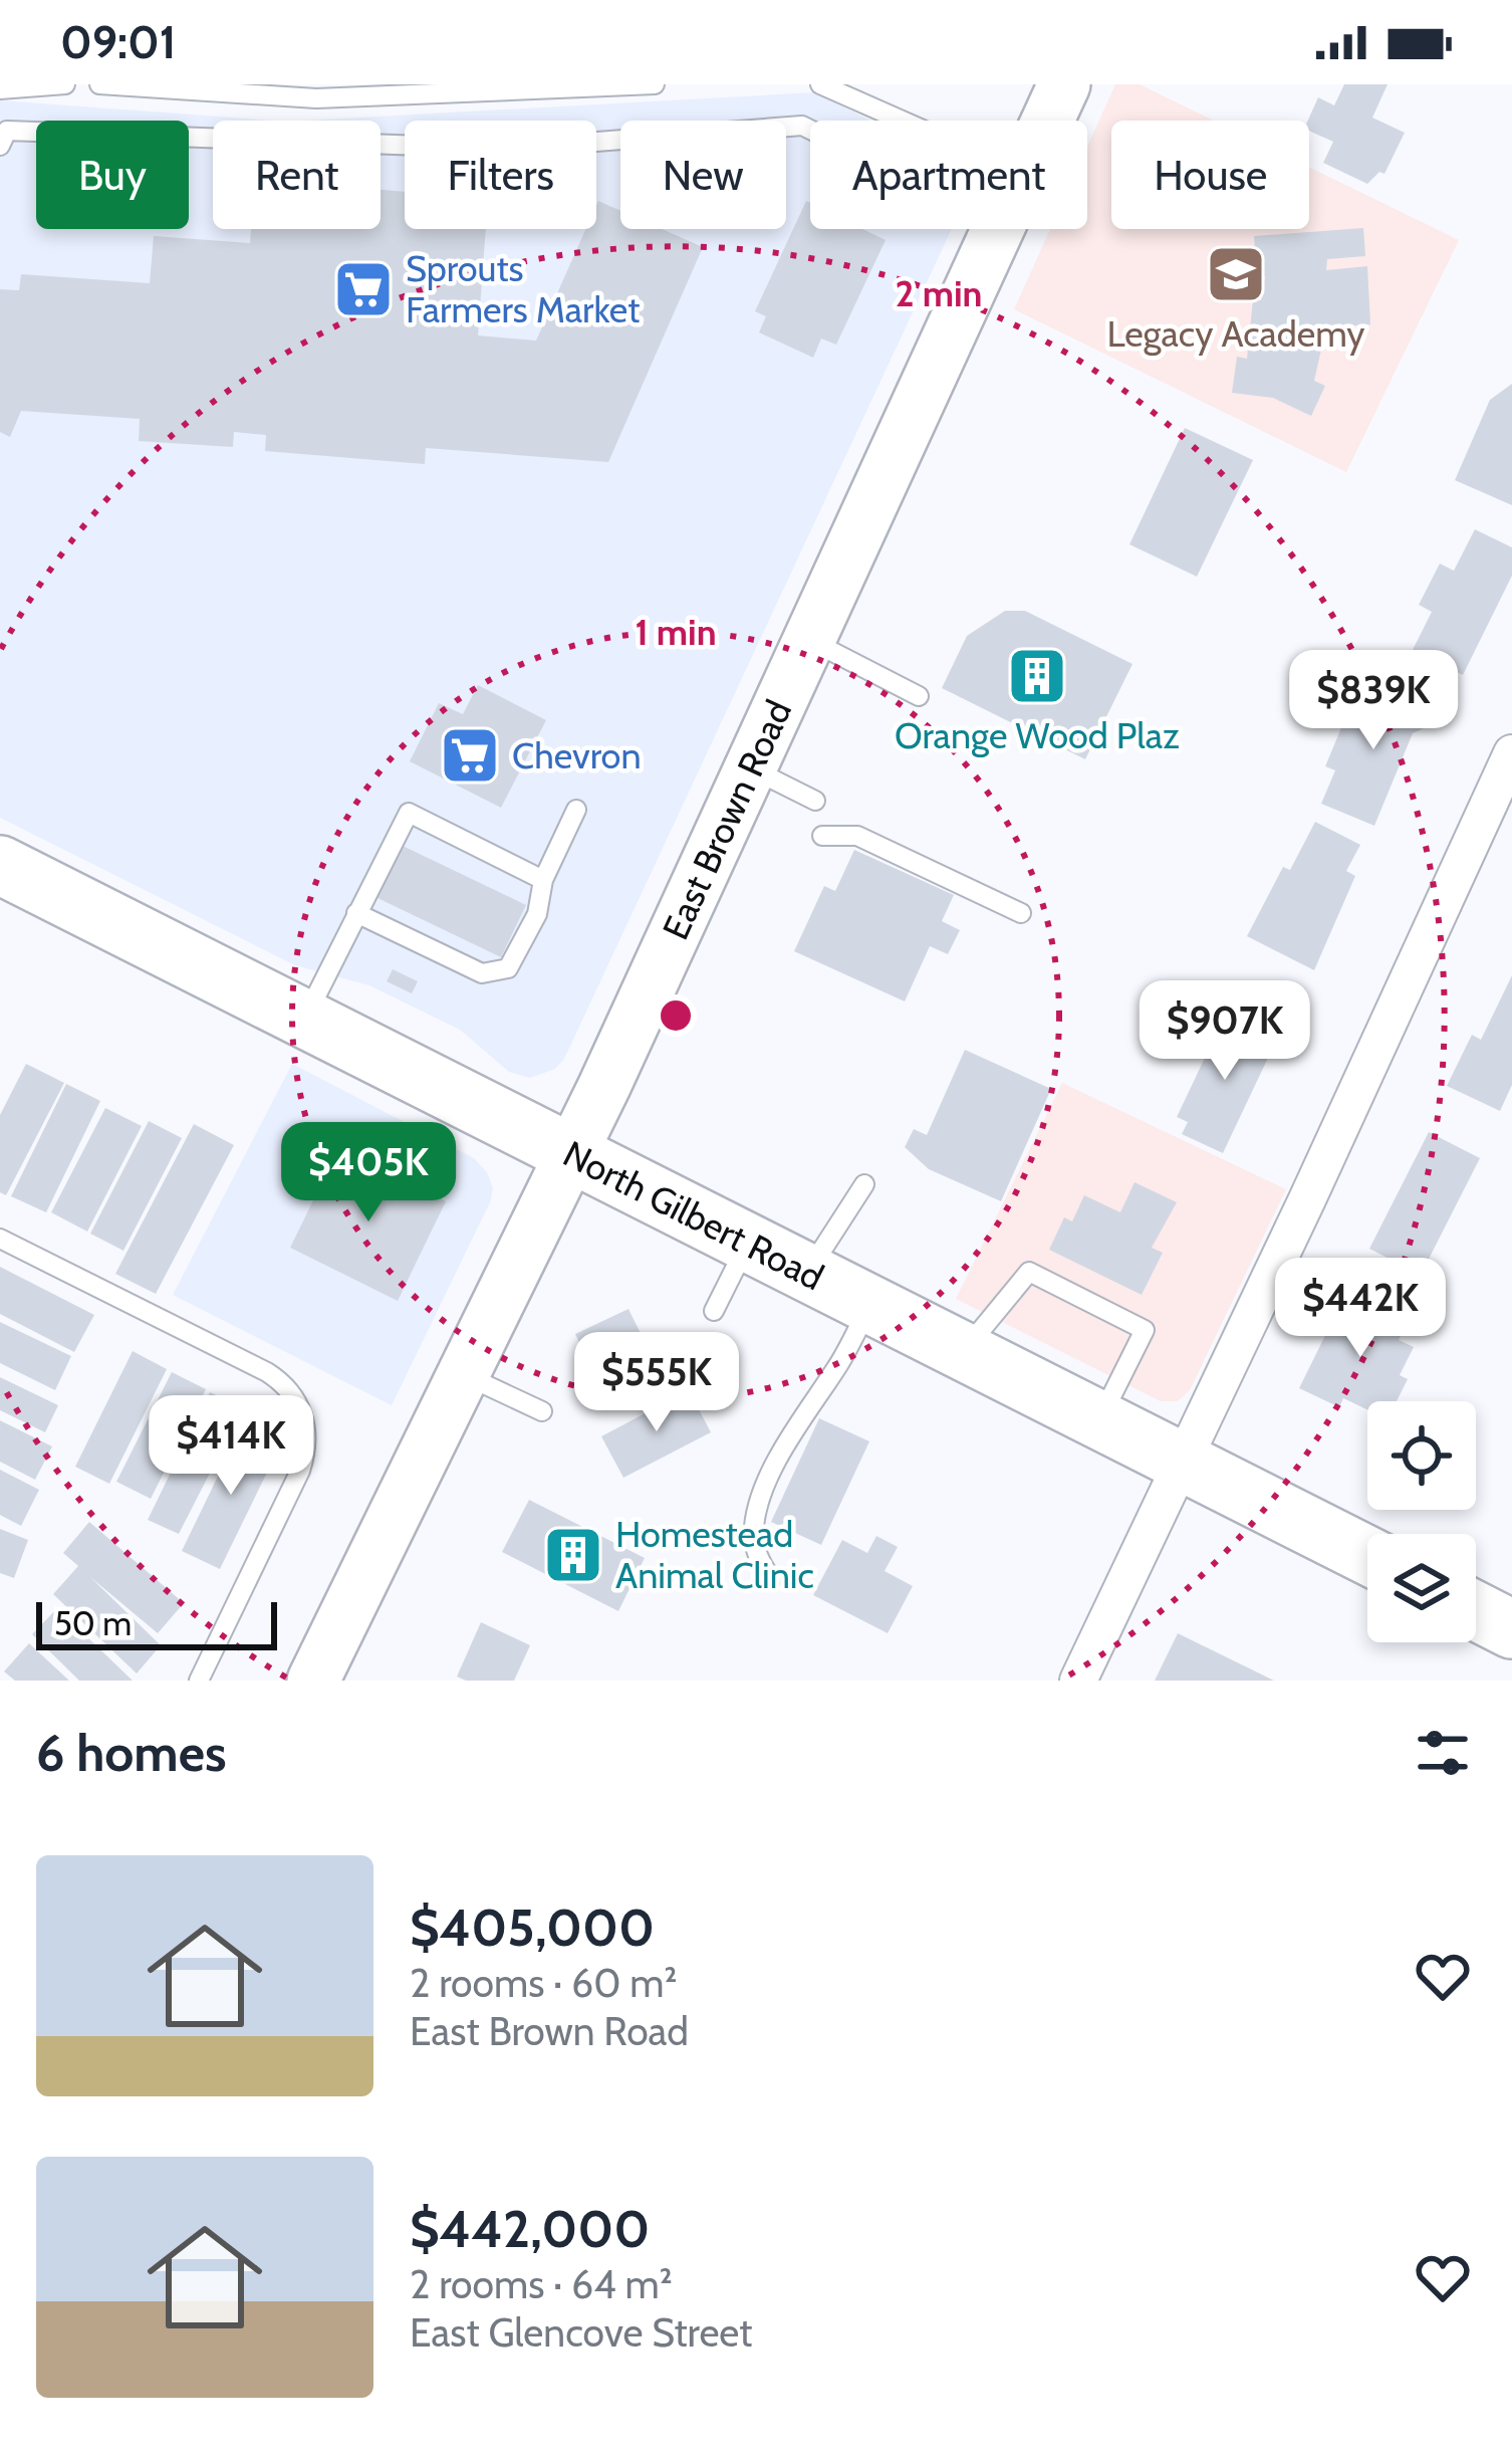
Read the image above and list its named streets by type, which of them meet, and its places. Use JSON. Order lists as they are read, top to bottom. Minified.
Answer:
{"streets":{"main road":["East Brown Road","North Gilbert Road"]},"crossings":[["East Brown Road","North Gilbert Road"]],"places":{"school or university":["Legacy Academy"],"supermarket":["Sprouts Farmers Market","Chevron"],"building":["Orange Wood Plaz","Homestead Animal Clinic"]},"scale_bar":"50 m","page":{"status":"09:01","chip":["Buy","Rent","Filters","New","Apartment","House"],"price":["$839K","$907K","$405K","$442K","$555K","$414K"],"scale":"50 m","heading":"6 homes","list":[{"name":"$405,000","note":"2 rooms · 60 m² · East Brown Road"},{"name":"$442,000","note":"2 rooms · 64 m² · East Glencove Street"}]},"rings":["2 min","1 min"]}
